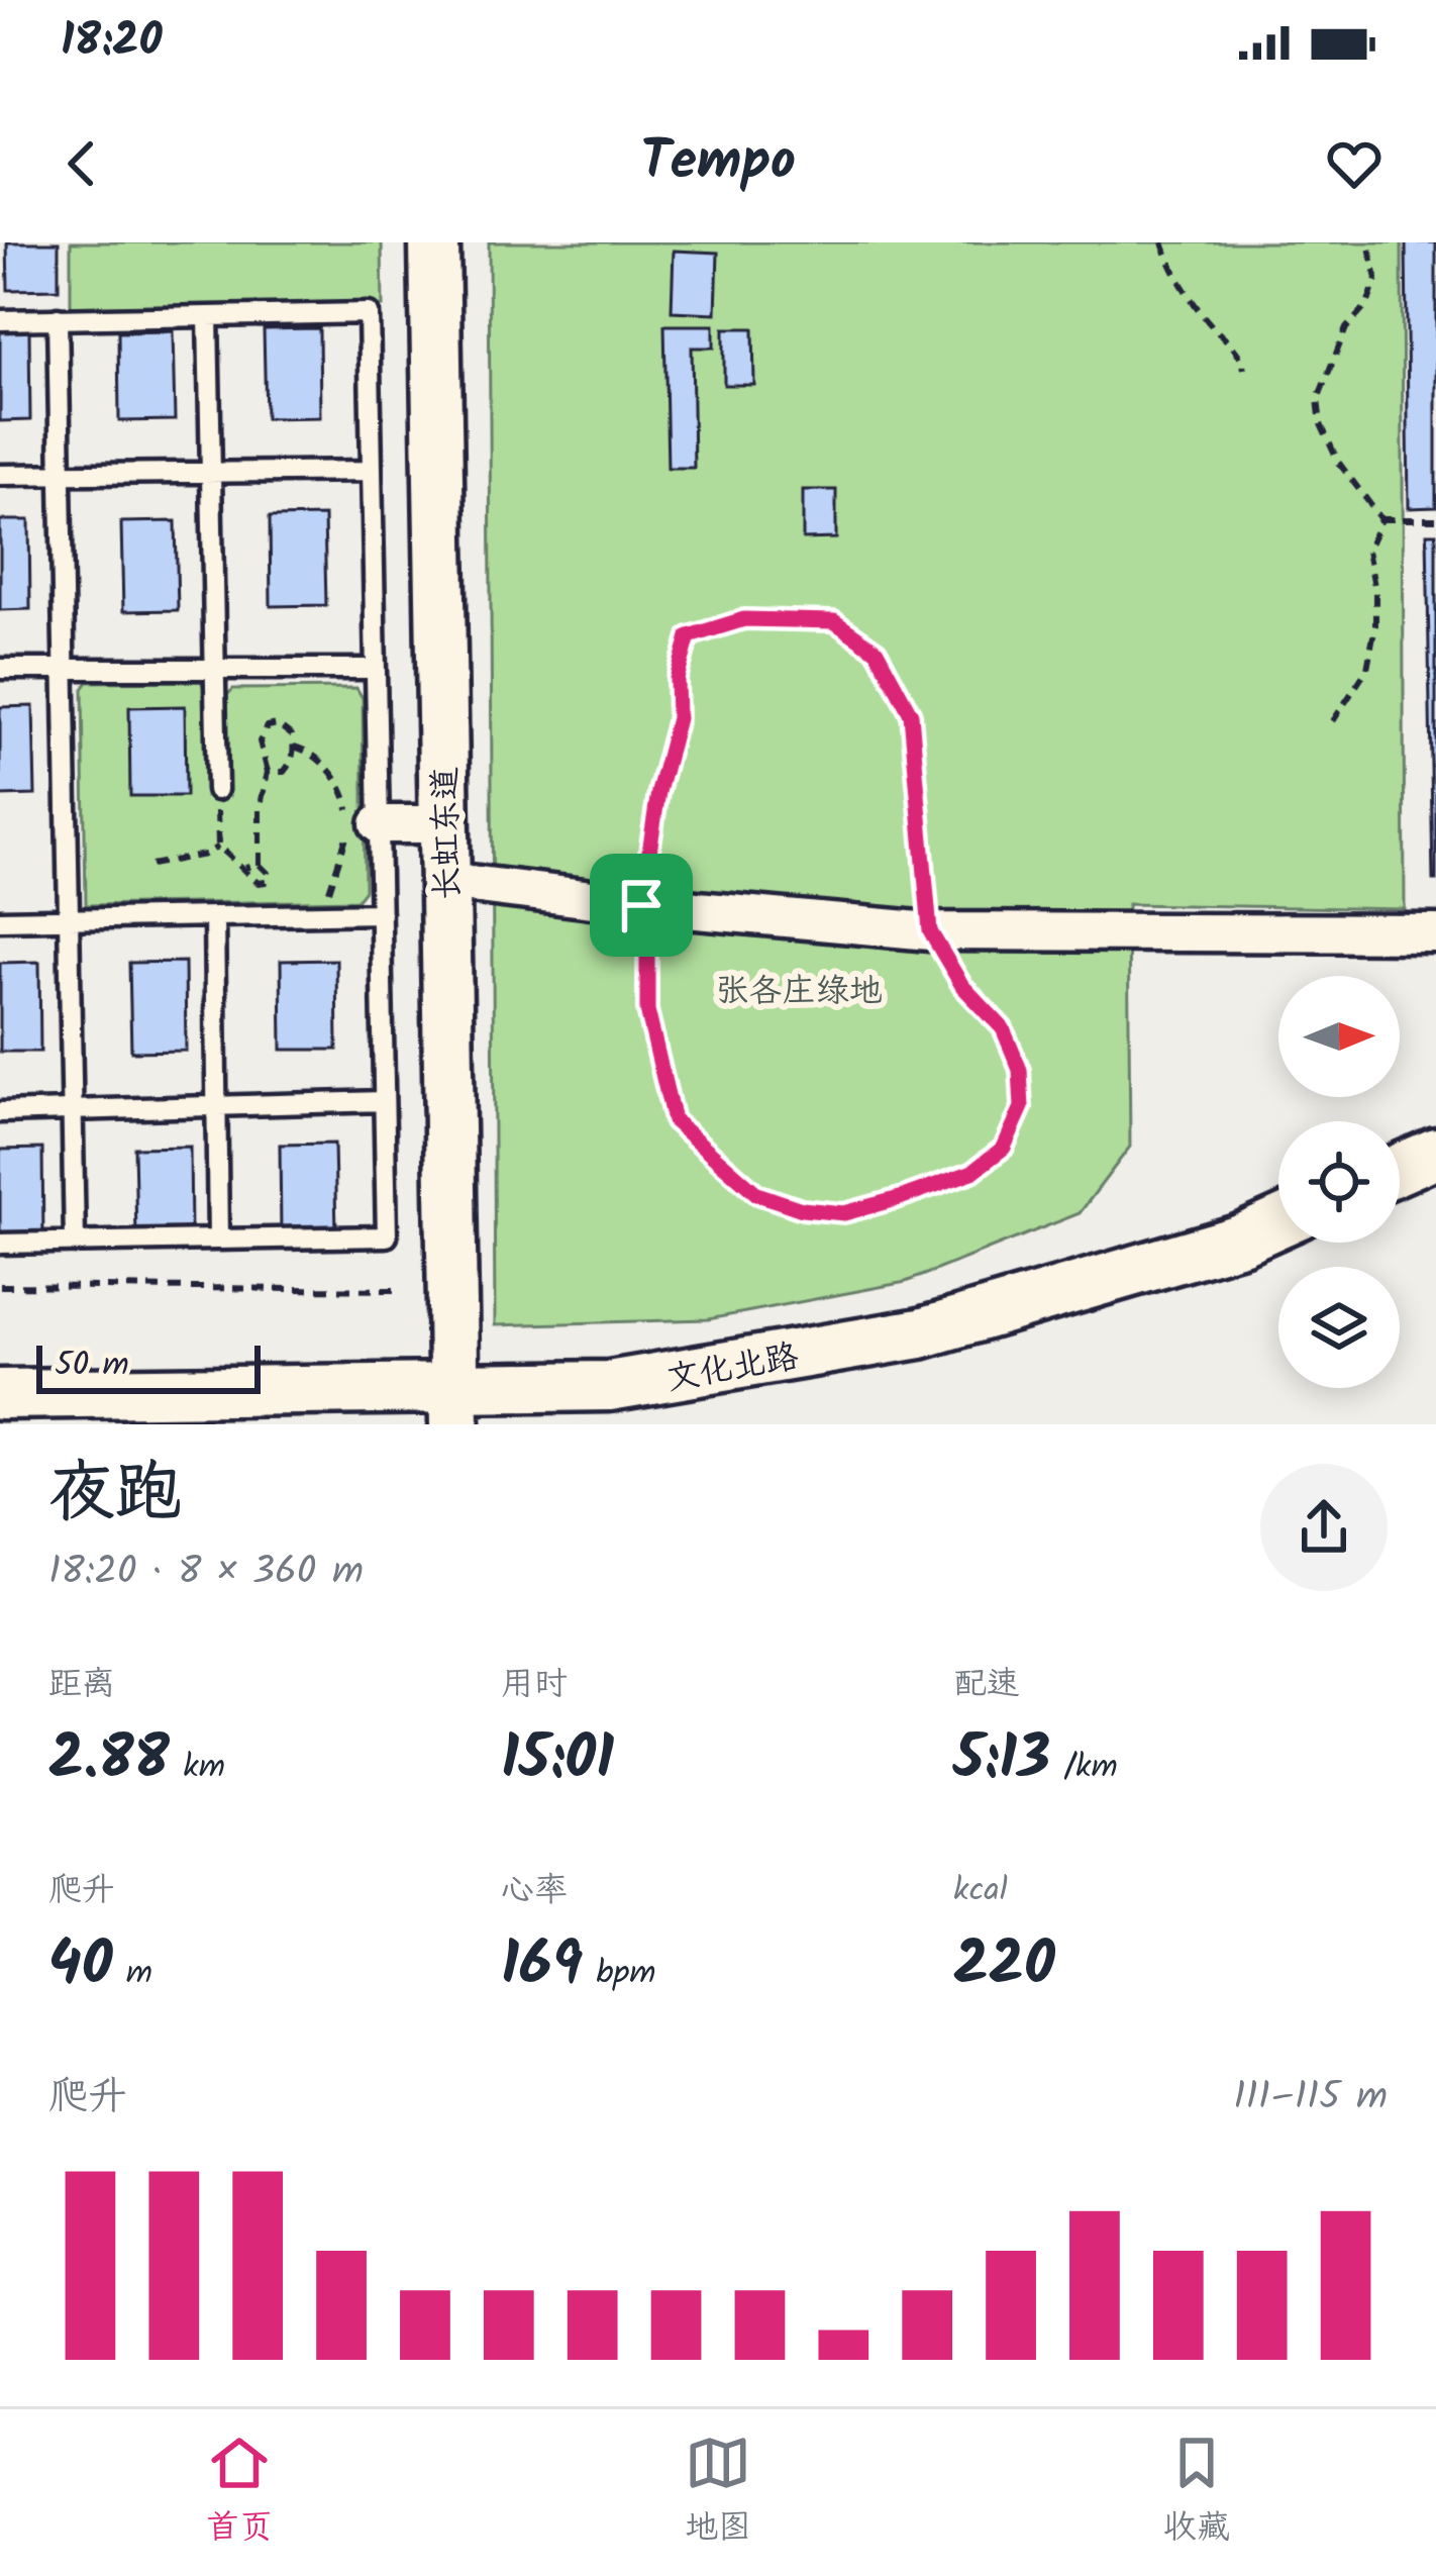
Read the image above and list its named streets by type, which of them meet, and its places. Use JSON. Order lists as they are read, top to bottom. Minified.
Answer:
{"streets":{"street":["长虹东道","文化北路"]},"crossings":[["长虹东道","文化北路"]],"parks":["张各庄绿地"],"scale_bar":"50 m","north":"right","page":{"status":"18:20","header":"Tempo","scale":"50 m","heading":["夜跑","18:20 · 8 × 360 m"],"stats":[["距离","2.88 km"],["用时","15:01"],["配速","5:13 /km"],["爬升","40 m"],["心率","169 bpm"],["kcal","220"]],"chart":["爬升","111–115 m"],"tabs":["首页","地图","收藏"]}}
